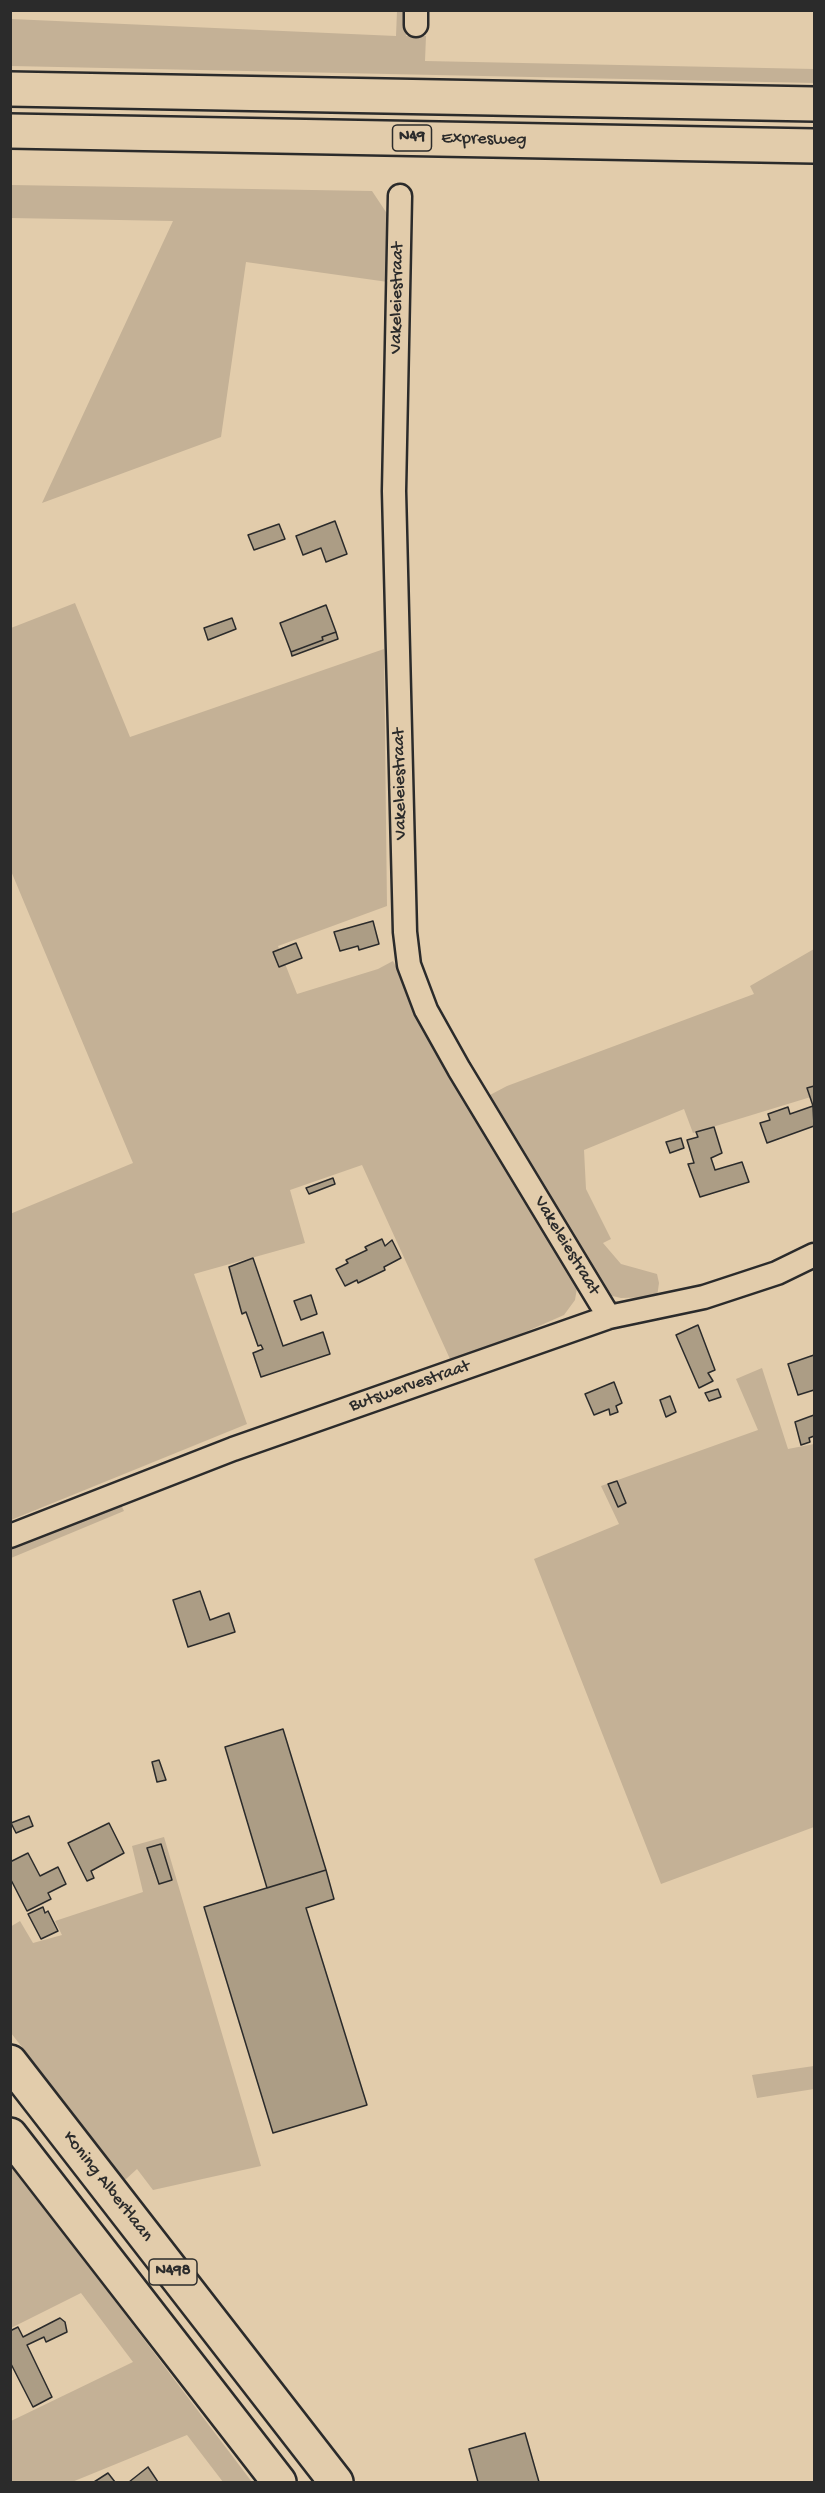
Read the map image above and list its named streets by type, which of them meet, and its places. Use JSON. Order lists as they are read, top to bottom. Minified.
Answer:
{"streets":{"main road":["N49","Expresweg","Koning Albertlaan","N498"],"street":["Vakeleiestraat","Butswervestraat"]},"crossings":[["Vakeleiestraat","Butswervestraat"]]}
